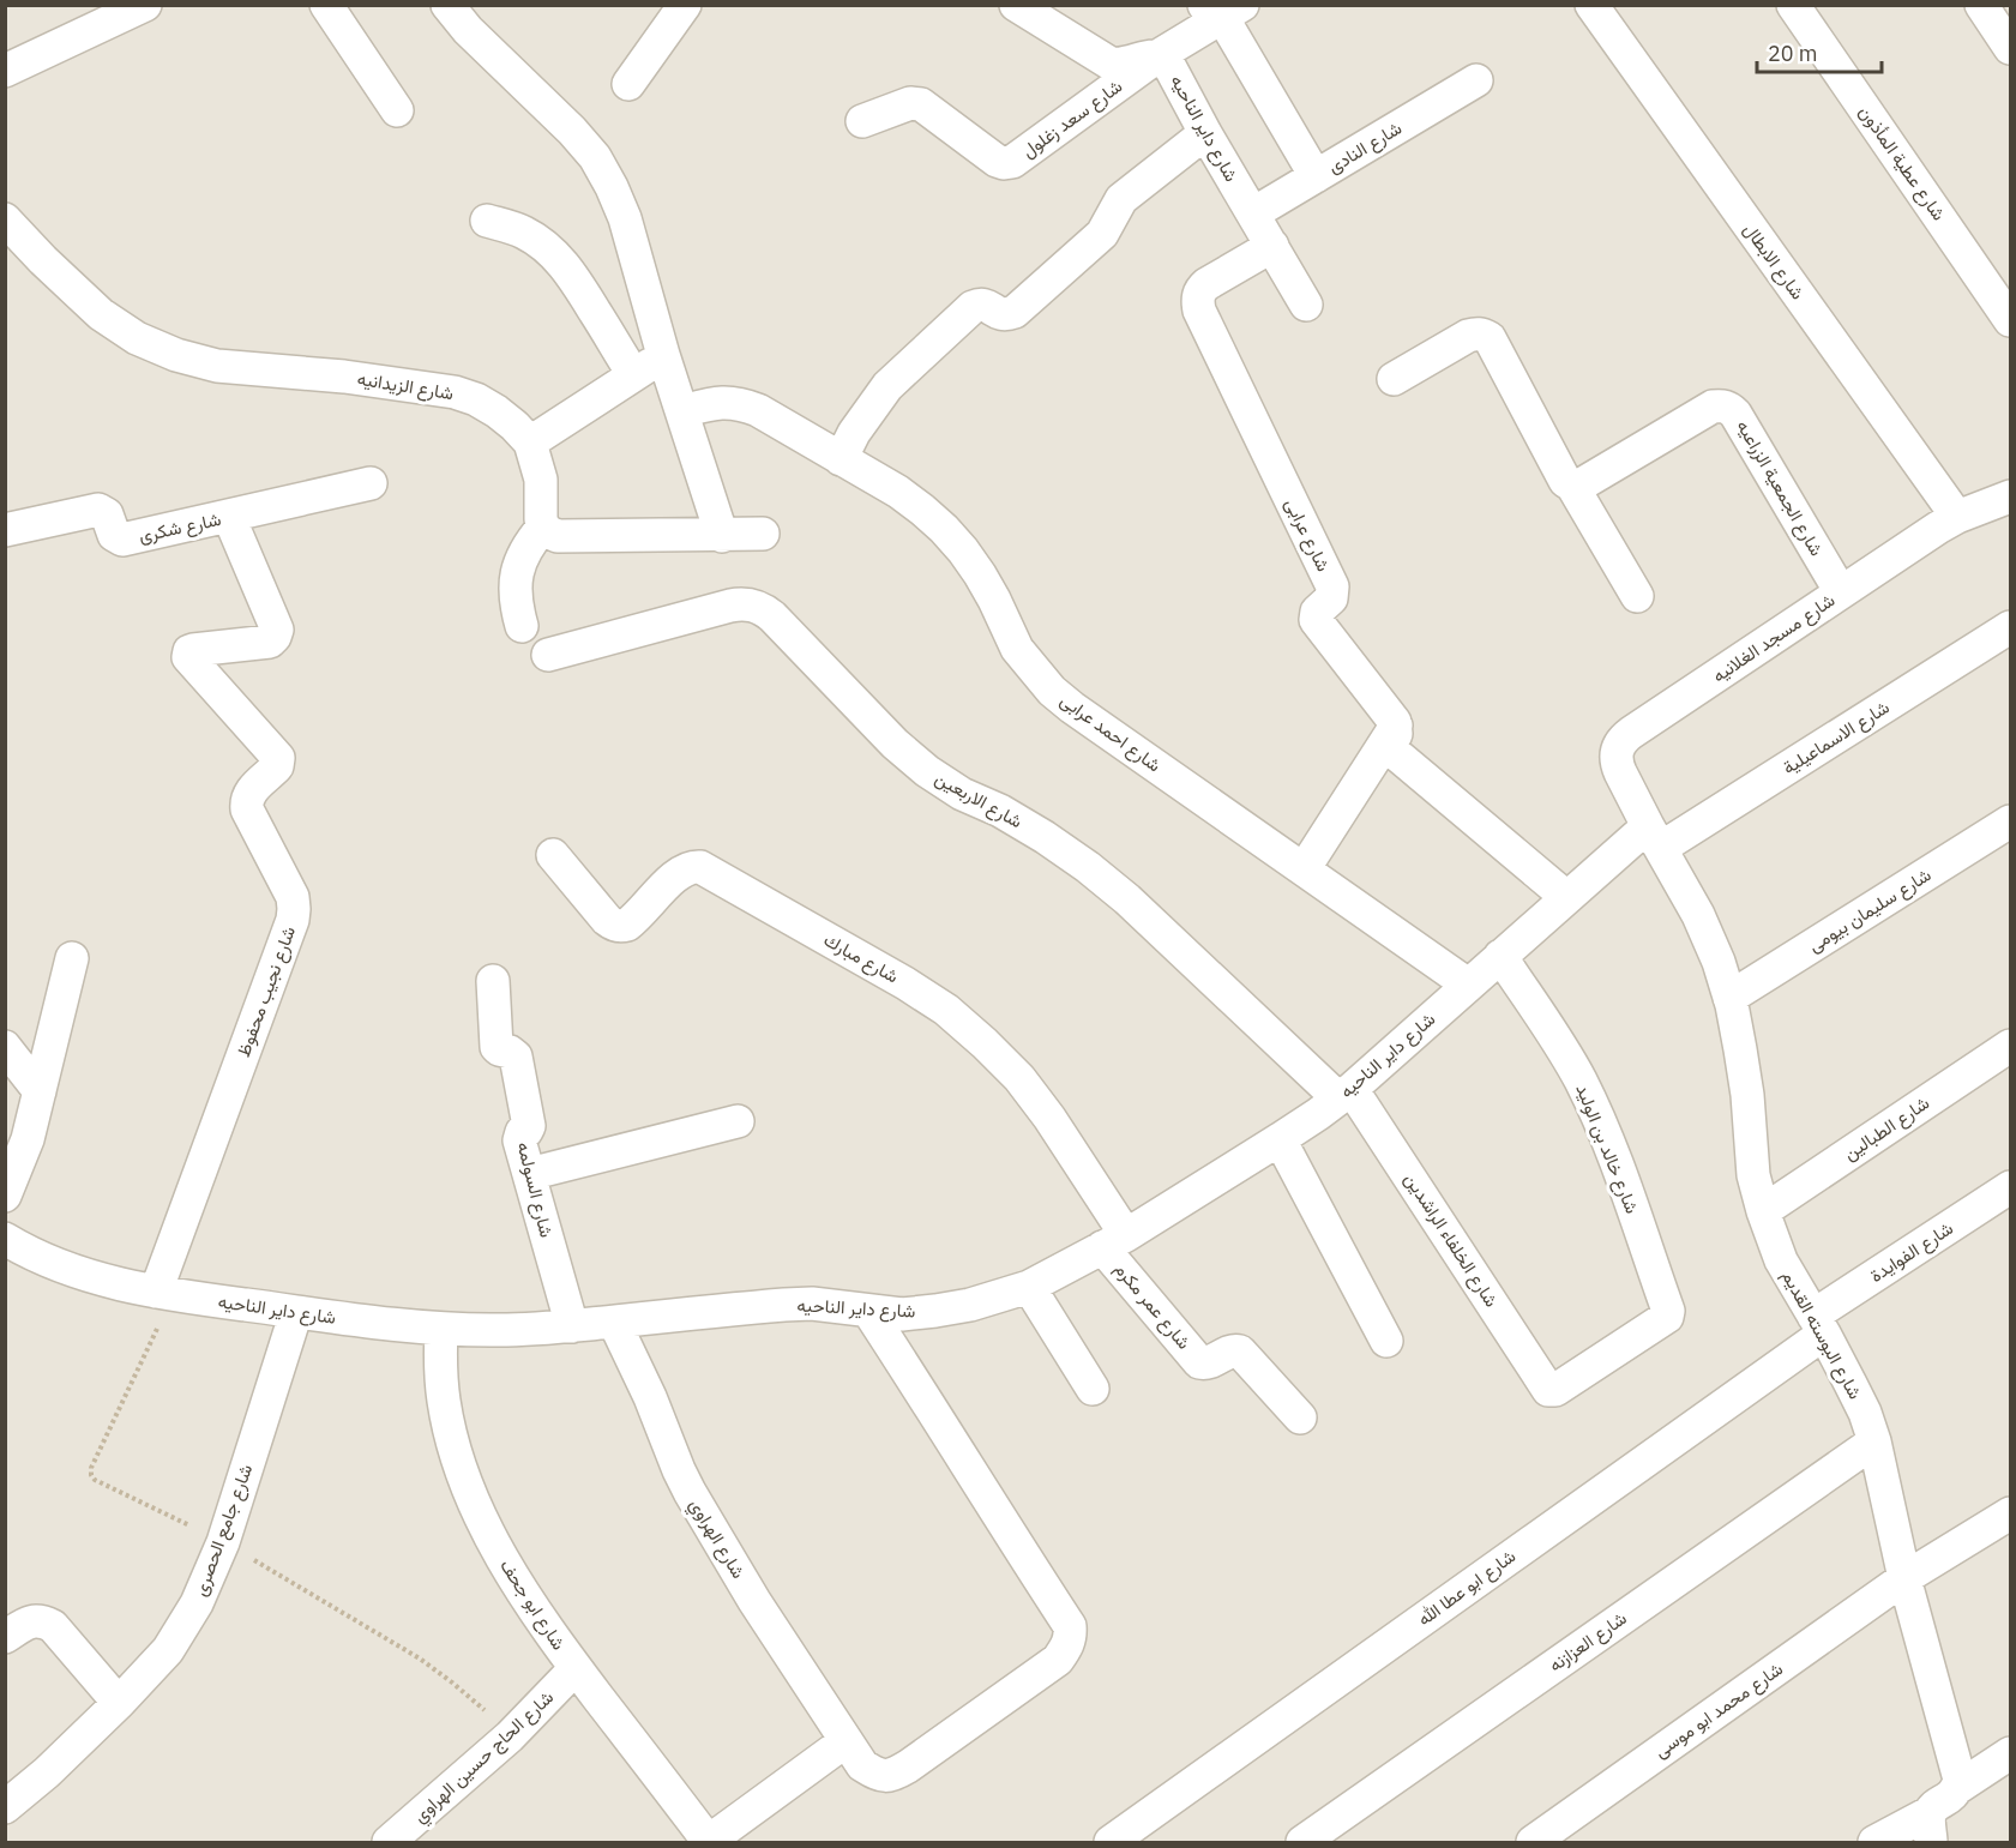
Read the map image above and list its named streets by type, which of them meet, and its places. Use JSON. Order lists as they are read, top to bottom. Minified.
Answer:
{"streets":{"street":["شارع سعد زغلول","شارع داير الناحيه","شارع النادى","شارع عطية المأذون","شارع الابطال","شارع الزيدانيه","شارع الجمعية الزراعيه","شارع شكرى","شارع عرابى","شارع مسجد الغلانيه","شارع احمد عرابى","شارع الاسماعيلية","شارع الاربعين","شارع سليمان بيومى","شارع مبارك","شارع نجيب محفوظ","شارع الطبالين","شارع خالد بن الوليد","شارع السولمه","شارع الخلفاء الراشدين","شارع الفوايدة","شارع عمر مكرم","شارع البوسته القديم","شارع جامع الحصرى","شارع الهراوي","شارع ابو عطا الله","شارع ابو جحف","شارع العزازنه","شارع محمد ابو موسى","شارع الحاج حسين الهراوي"]},"crossings":[["شارع سعد زغلول","شارع داير الناحيه"],["شارع داير الناحيه","شارع النادى"],["شارع داير الناحيه","شارع عرابى"],["شارع داير الناحيه","شارع مسجد الغلانيه"],["شارع داير الناحيه","شارع احمد عرابى"],["شارع داير الناحيه","شارع الاسماعيلية"],["شارع داير الناحيه","شارع الاربعين"],["شارع داير الناحيه","شارع مبارك"],["شارع داير الناحيه","شارع نجيب محفوظ"],["شارع داير الناحيه","شارع خالد بن الوليد"],["شارع داير الناحيه","شارع السولمه"],["شارع داير الناحيه","شارع الخلفاء الراشدين"],["شارع داير الناحيه","شارع عمر مكرم"],["شارع داير الناحيه","شارع البوسته القديم"],["شارع داير الناحيه","شارع جامع الحصرى"],["شارع داير الناحيه","شارع الهراوي"],["شارع داير الناحيه","شارع ابو جحف"],["شارع الابطال","شارع مسجد الغلانيه"],["شارع الجمعية الزراعيه","شارع مسجد الغلانيه"],["شارع شكرى","شارع نجيب محفوظ"],["شارع مسجد الغلانيه","شارع الاسماعيلية"],["شارع مسجد الغلانيه","شارع البوسته القديم"],["شارع الاسماعيلية","شارع البوسته القديم"],["شارع الاربعين","شارع الخلفاء الراشدين"],["شارع سليمان بيومى","شارع البوسته القديم"],["شارع مبارك","شارع عمر مكرم"],["شارع الطبالين","شارع البوسته القديم"],["شارع خالد بن الوليد","شارع الخلفاء الراشدين"],["شارع الفوايدة","شارع البوسته القديم"],["شارع الفوايدة","شارع ابو عطا الله"],["شارع البوسته القديم","شارع ابو عطا الله"],["شارع البوسته القديم","شارع العزازنه"],["شارع البوسته القديم","شارع محمد ابو موسى"],["شارع ابو جحف","شارع الحاج حسين الهراوي"]],"scale_bar":"20 m"}
